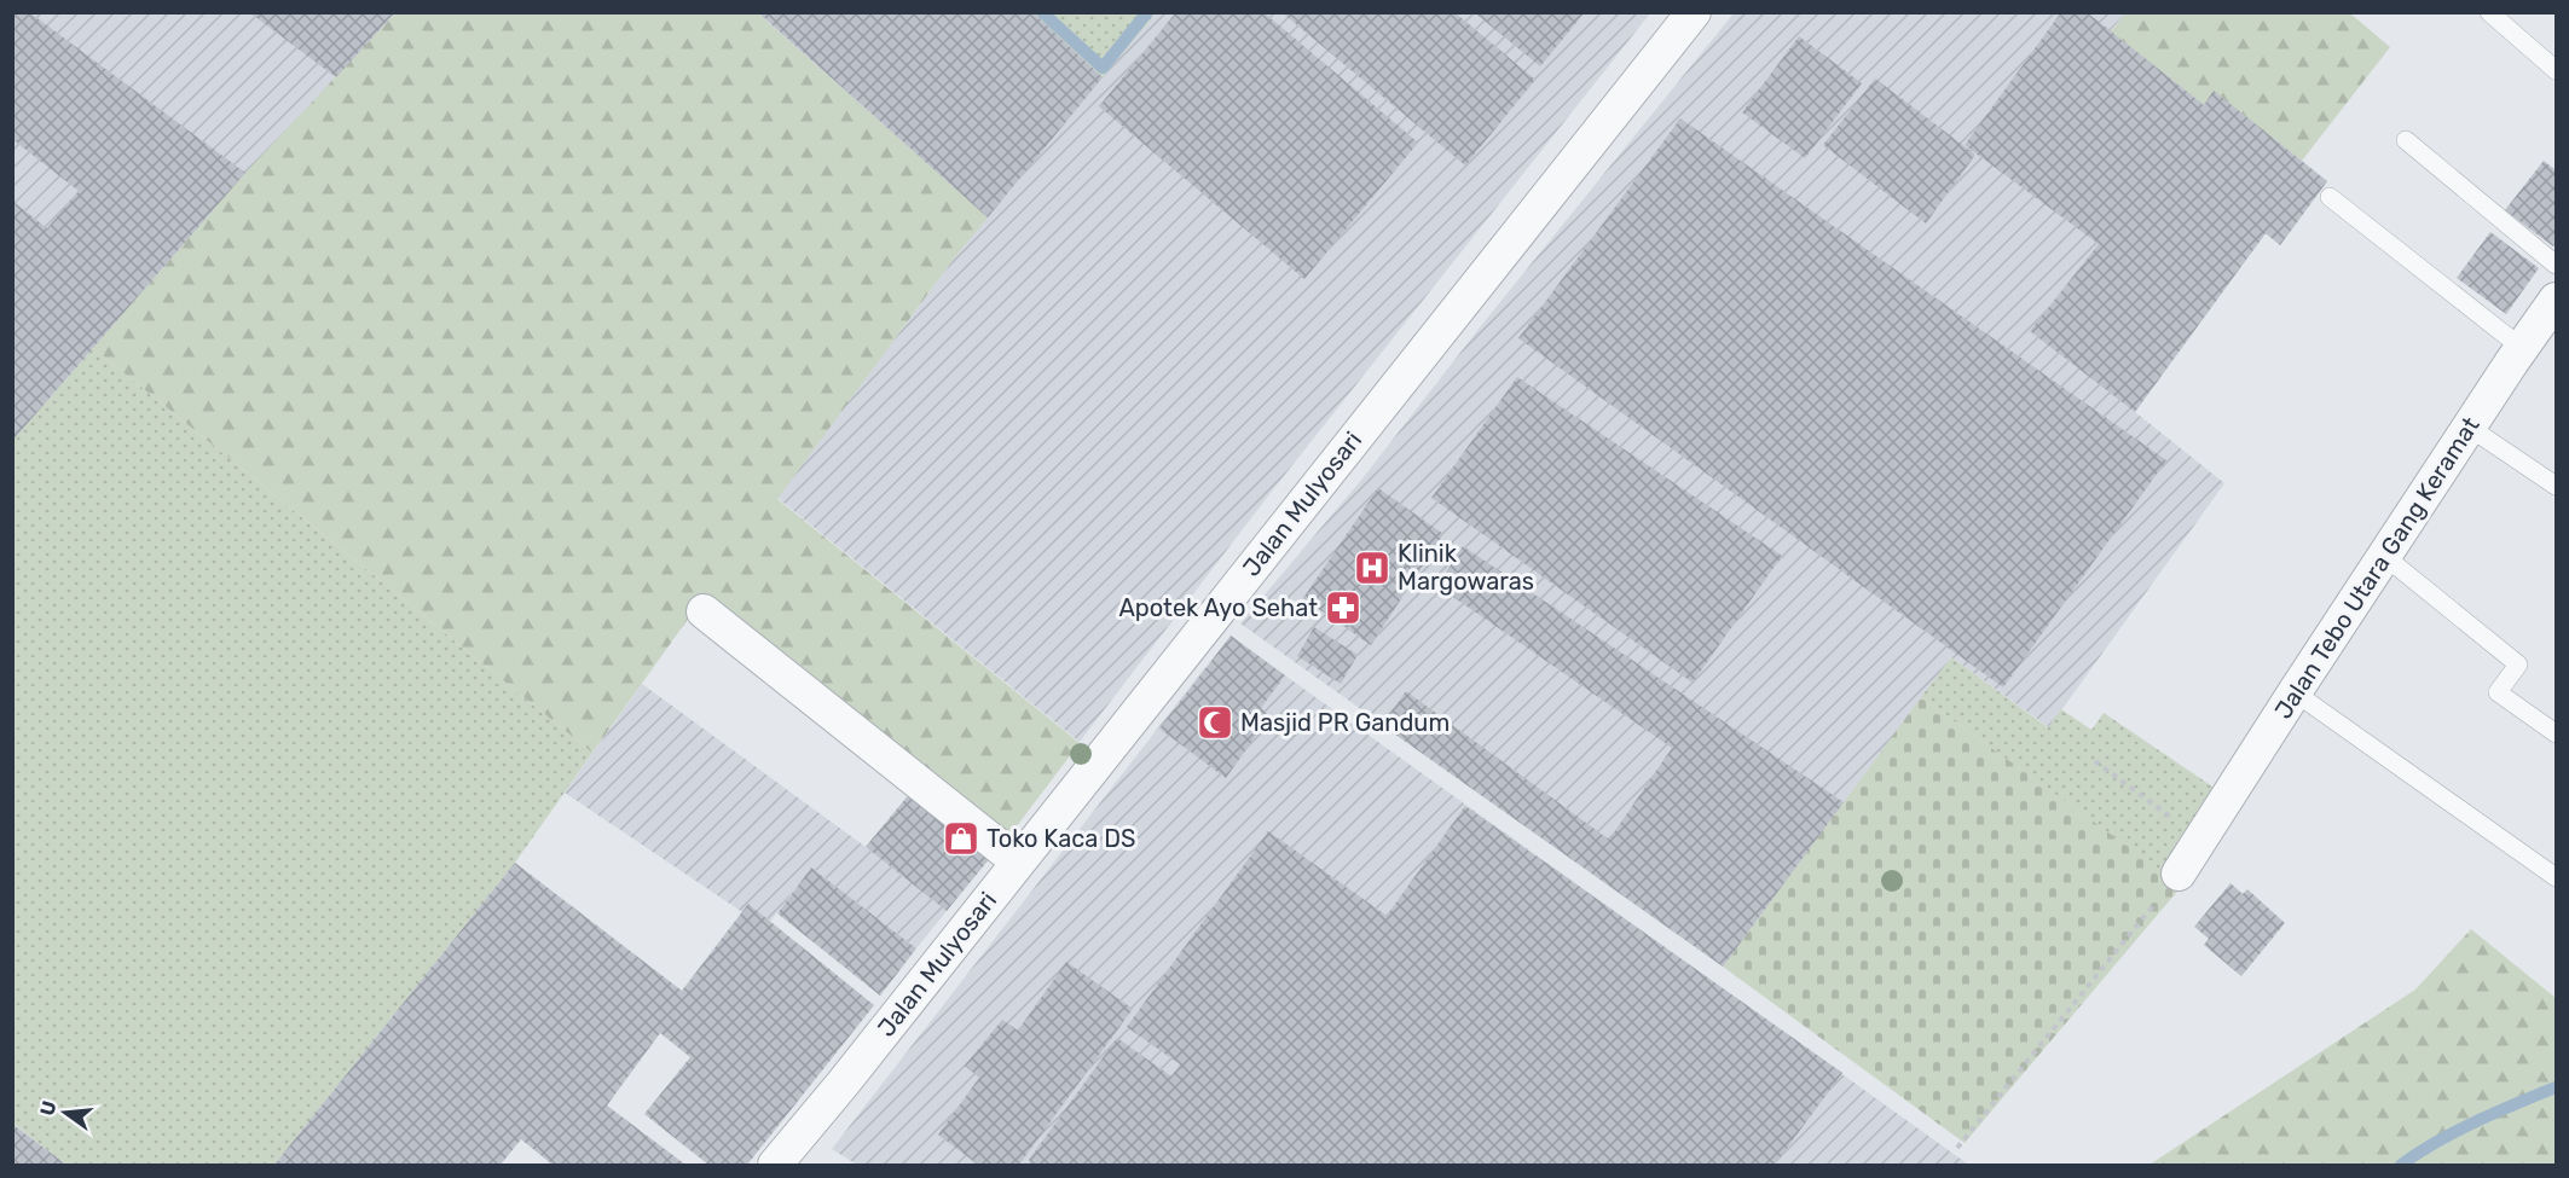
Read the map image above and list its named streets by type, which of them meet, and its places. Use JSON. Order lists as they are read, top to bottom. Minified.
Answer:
{"streets":{"street":["Jalan Mulyosari","Jalan Tebo Utara Gang Keramat"]},"places":{"hospital":["Klinik Margowaras"],"pharmacy":["Apotek Ayo Sehat"],"mosque":["Masjid PR Gandum"],"shop":["Toko Kaca DS"]},"north":"left"}
